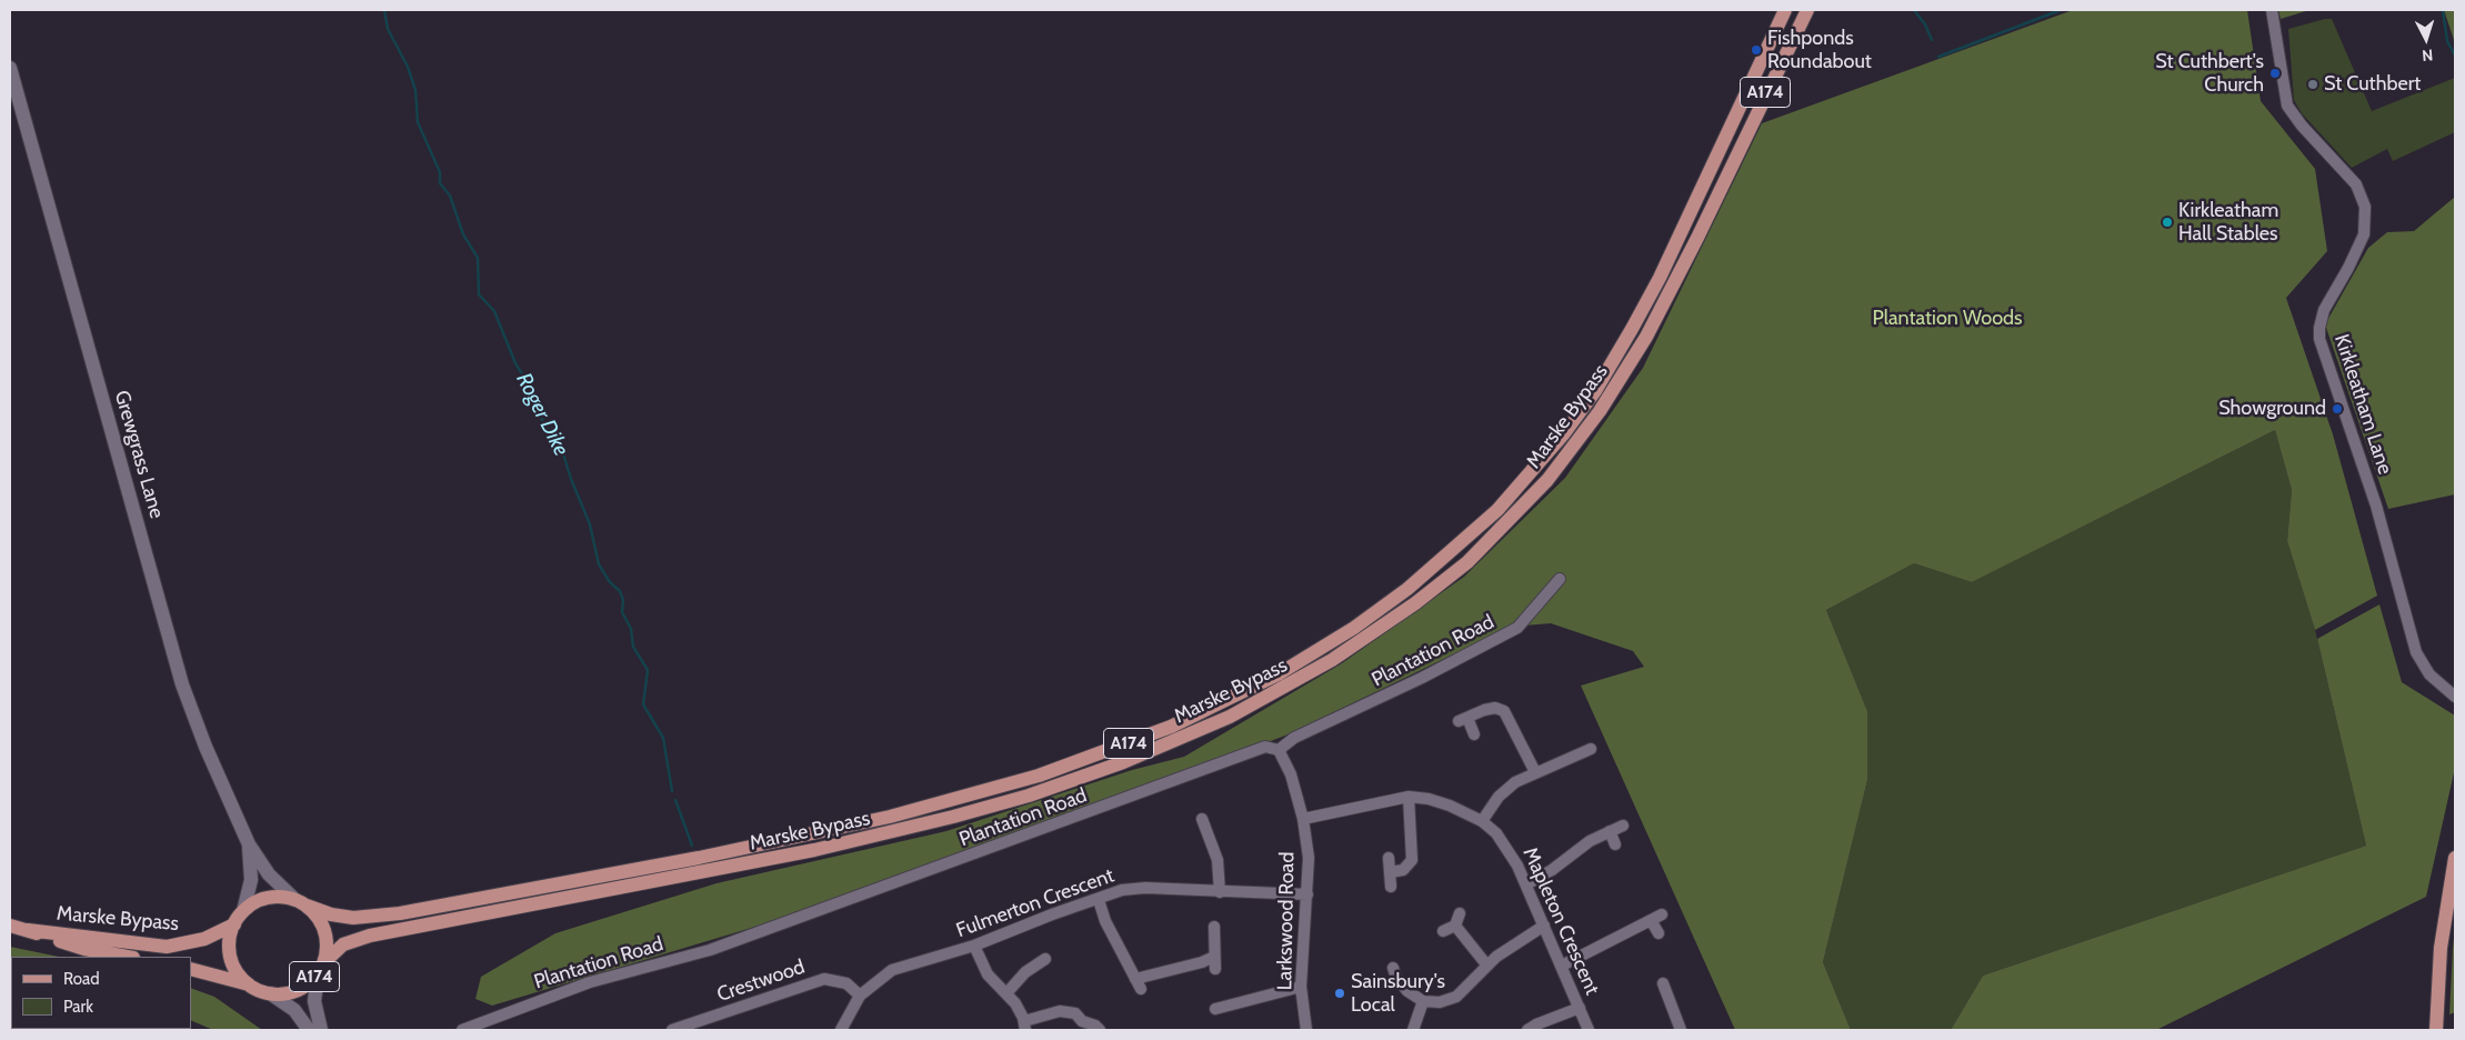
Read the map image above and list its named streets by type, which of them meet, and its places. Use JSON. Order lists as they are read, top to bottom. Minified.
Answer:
{"streets":{"main road":["A174","Marske Bypass"],"street":["Kirkleatham Lane","Grewgrass Lane","Plantation Road","Fulmerton Crescent","Larkswood Road","Mapleton Crescent","Crestwood"]},"crossings":[["A174","Marske Bypass"],["A174","Grewgrass Lane"],["Marske Bypass","Grewgrass Lane"],["Plantation Road","Larkswood Road"],["Fulmerton Crescent","Larkswood Road"],["Fulmerton Crescent","Crestwood"],["Larkswood Road","Mapleton Crescent"]],"water":["Roger Dike"],"parks":["Plantation Woods"],"places":["Fishponds Roundabout","St Cuthbert's Church","St Cuthbert","Kirkleatham Hall Stables","Showground","Sainsbury's Local"],"legend":["Road","Park"],"north":"bottom"}
